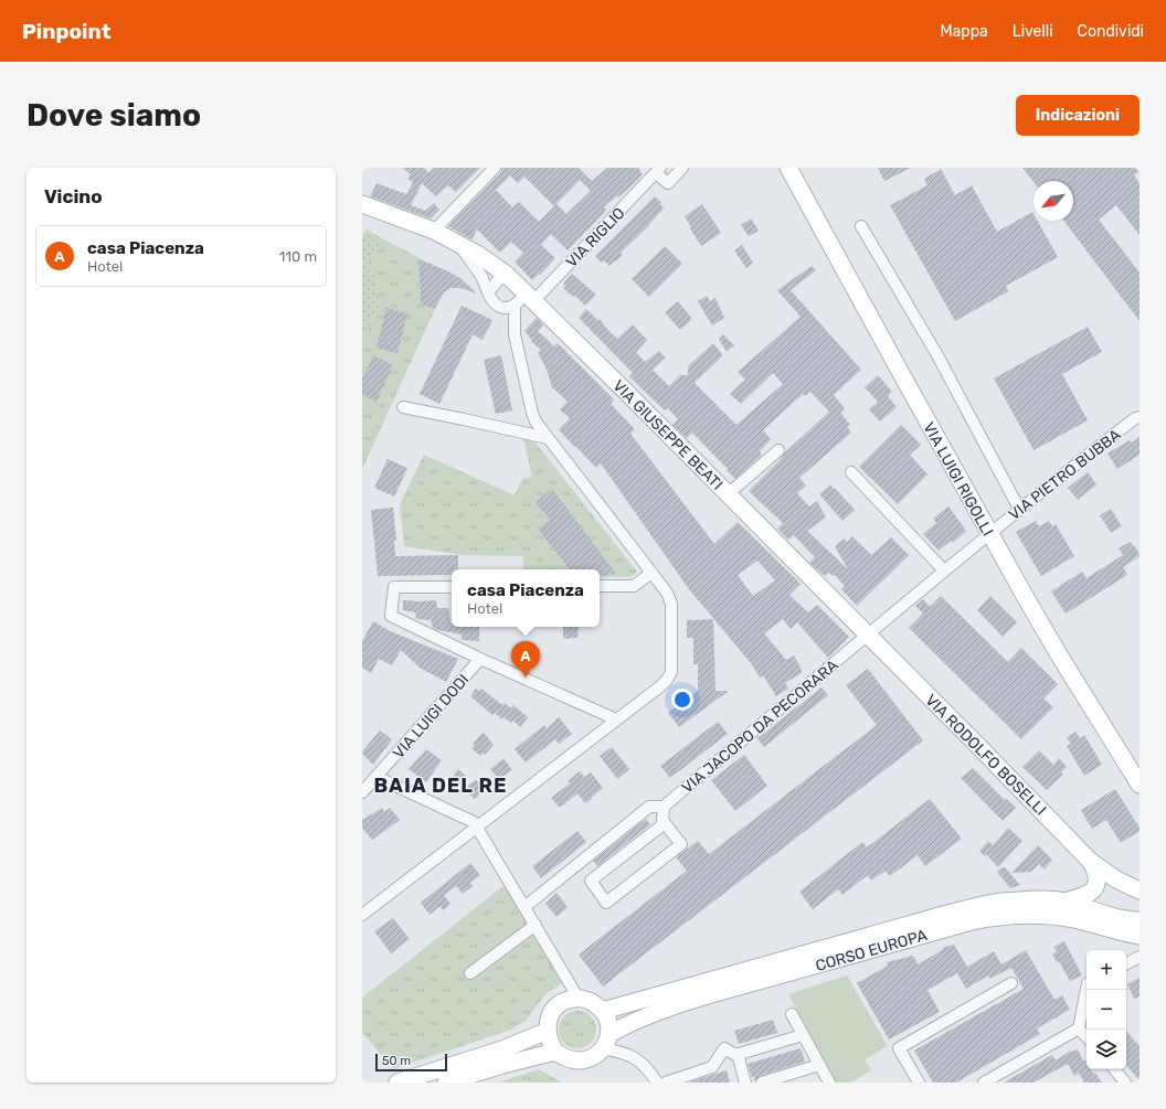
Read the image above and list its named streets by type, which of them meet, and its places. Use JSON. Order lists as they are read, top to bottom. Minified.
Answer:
{"streets":{"main road":["VIA GIUSEPPE BEATI","VIA LUIGI RIGOLLI","VIA RODOLFO BOSELLI","CORSO EUROPA"],"street":["VIA RIGLIO","VIA PIETRO BUBBA","VIA LUIGI DODI","VIA JACOPO DA PECORARA"]},"crossings":[["VIA RIGLIO","VIA GIUSEPPE BEATI"],["VIA GIUSEPPE BEATI","VIA PIETRO BUBBA"],["VIA GIUSEPPE BEATI","VIA JACOPO DA PECORARA"],["VIA GIUSEPPE BEATI","VIA RODOLFO BOSELLI"],["VIA PIETRO BUBBA","VIA LUIGI RIGOLLI"],["VIA PIETRO BUBBA","VIA JACOPO DA PECORARA"],["VIA PIETRO BUBBA","VIA RODOLFO BOSELLI"],["VIA JACOPO DA PECORARA","VIA RODOLFO BOSELLI"],["VIA RODOLFO BOSELLI","CORSO EUROPA"]],"districts":["BAIA DEL RE"],"scale_bar":"50 m","north":"bottom left","page":{"header":"Pinpoint","nav":["Mappa","Livelli","Condividi"],"buttons":"Indicazioni","title":"Dove siamo","heading":"Vicino","list":[{"mark":"A","name":"casa Piacenza","note":"Hotel","value":"110 m"}],"popup":["casa Piacenza","Hotel"],"pins":"A","map_buttons":["+","−"],"scale":"50 m"}}
